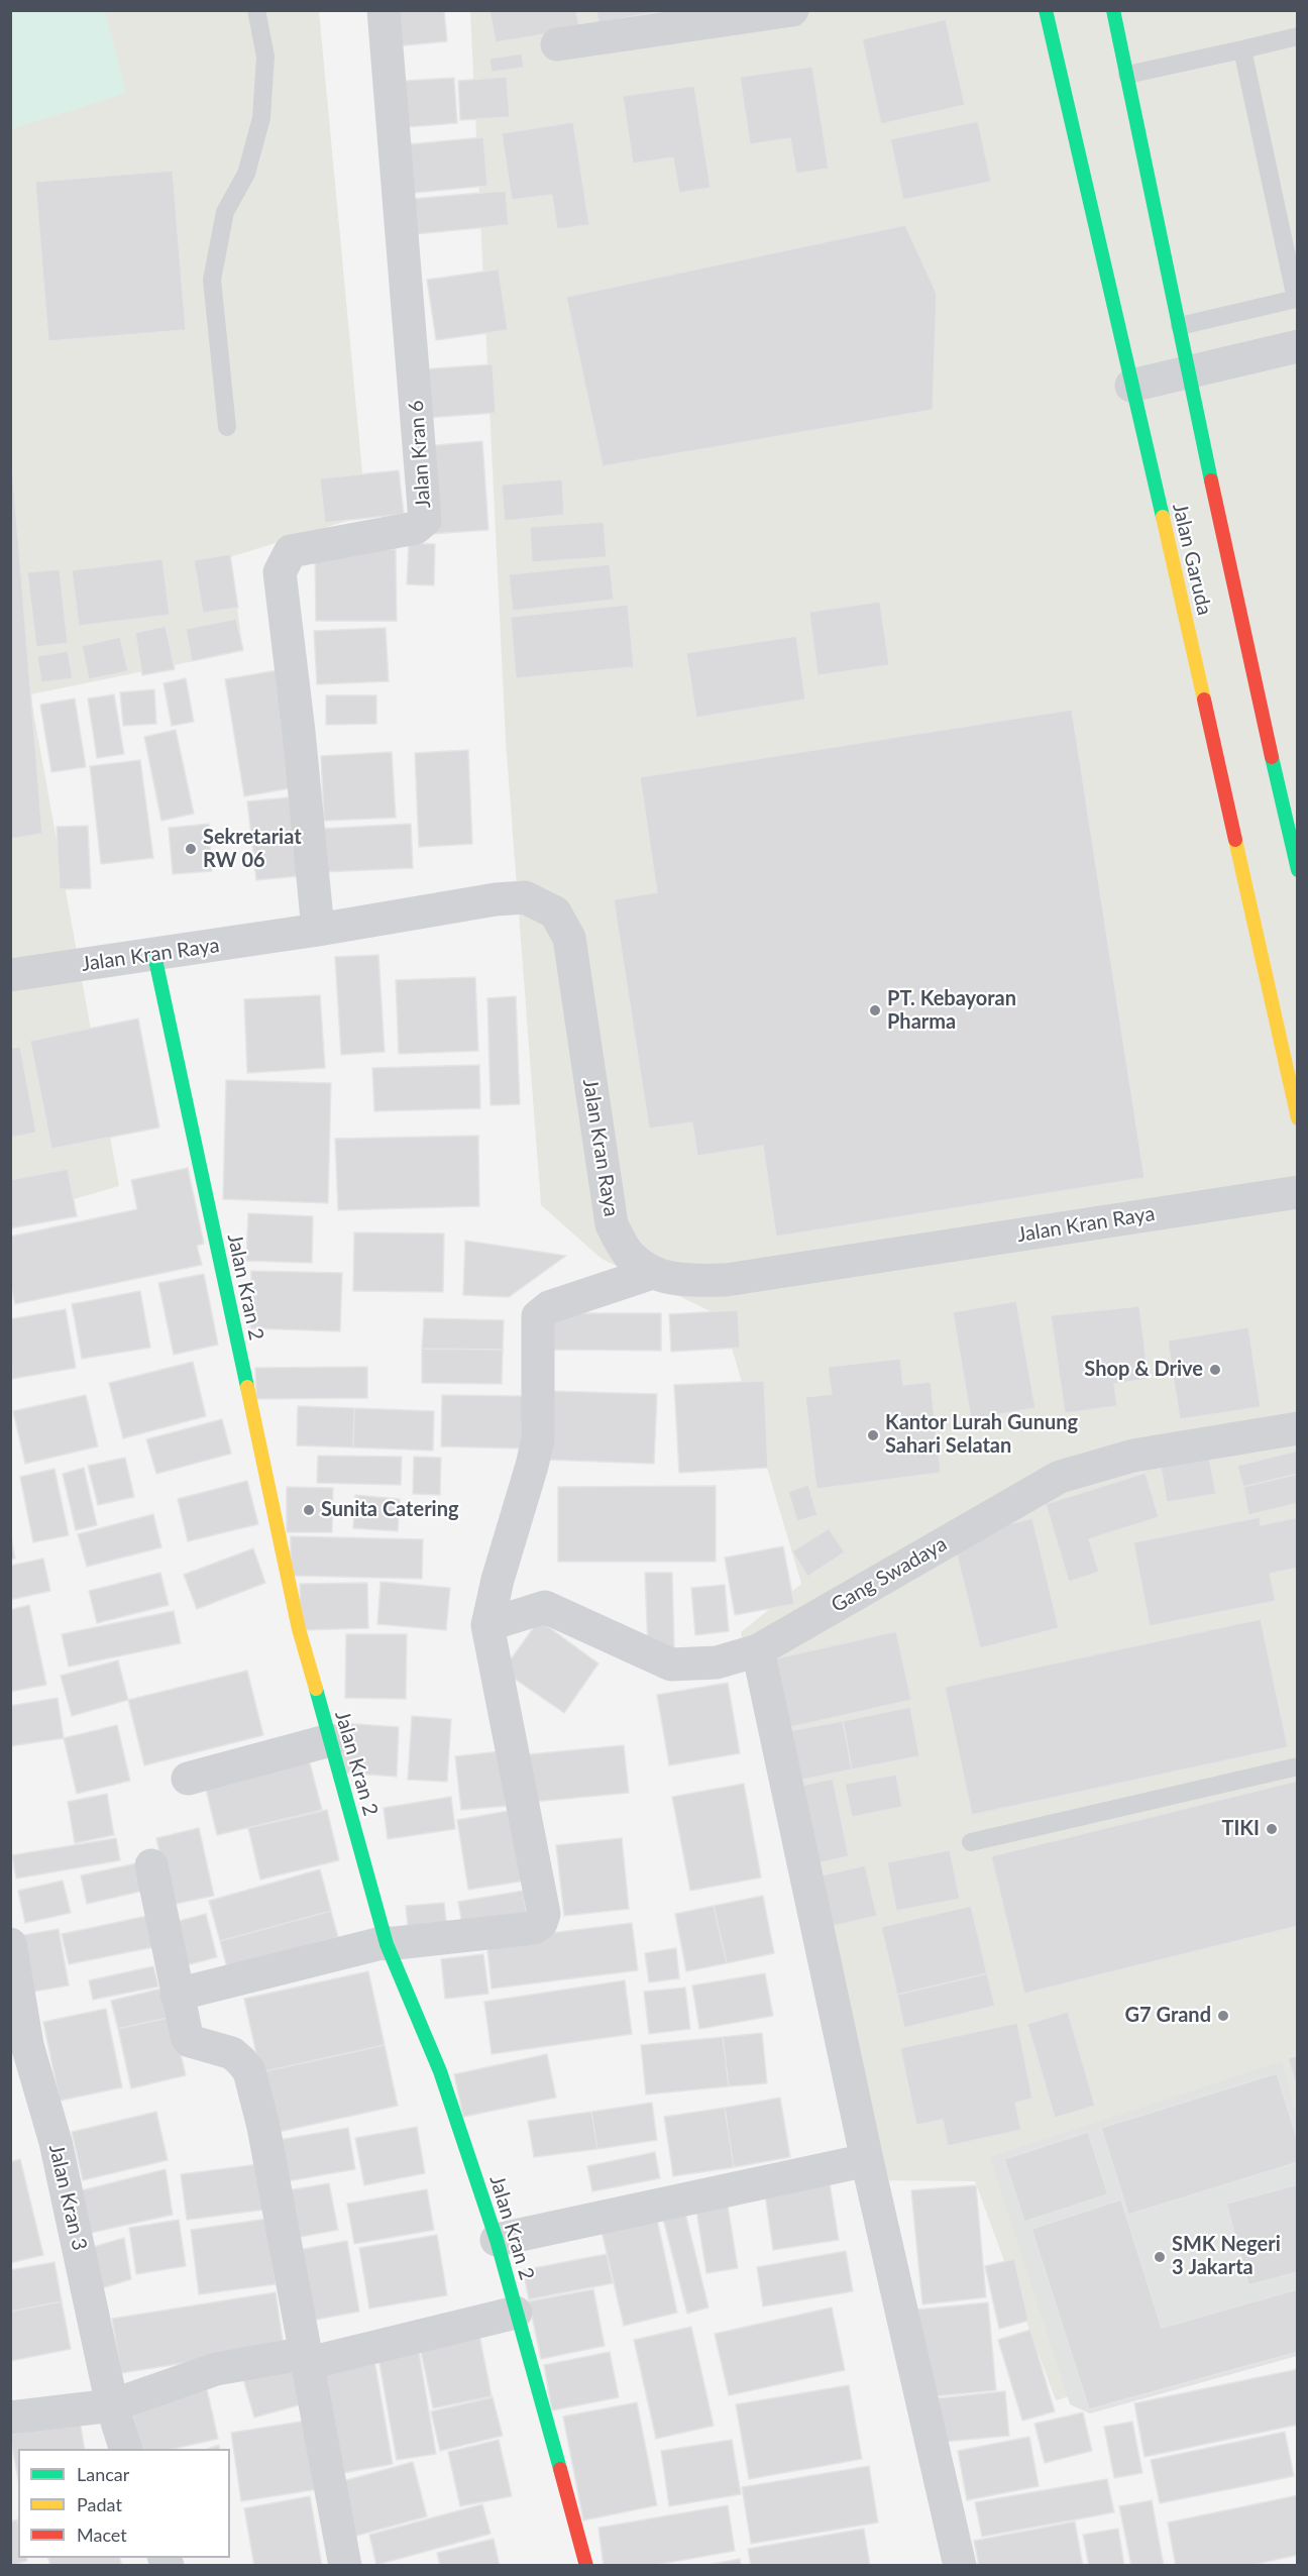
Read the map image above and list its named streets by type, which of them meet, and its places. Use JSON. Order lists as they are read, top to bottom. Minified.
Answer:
{"streets":{"main road":["Jalan Garuda","Jalan Kran 2"],"street":["Jalan Kran 6","Jalan Kran Raya","Gang Swadaya","Jalan Kran 3"]},"crossings":[["Jalan Kran 6","Jalan Kran Raya"],["Jalan Kran Raya","Jalan Kran 2"]],"places":["Sekretariat RW 06","PT. Kebayoran Pharma","Shop & Drive","Kantor Lurah Gunung Sahari Selatan","Sunita Catering","TIKI","G7 Grand","SMK Negeri 3 Jakarta"],"legend":["Lancar","Padat","Macet"]}
